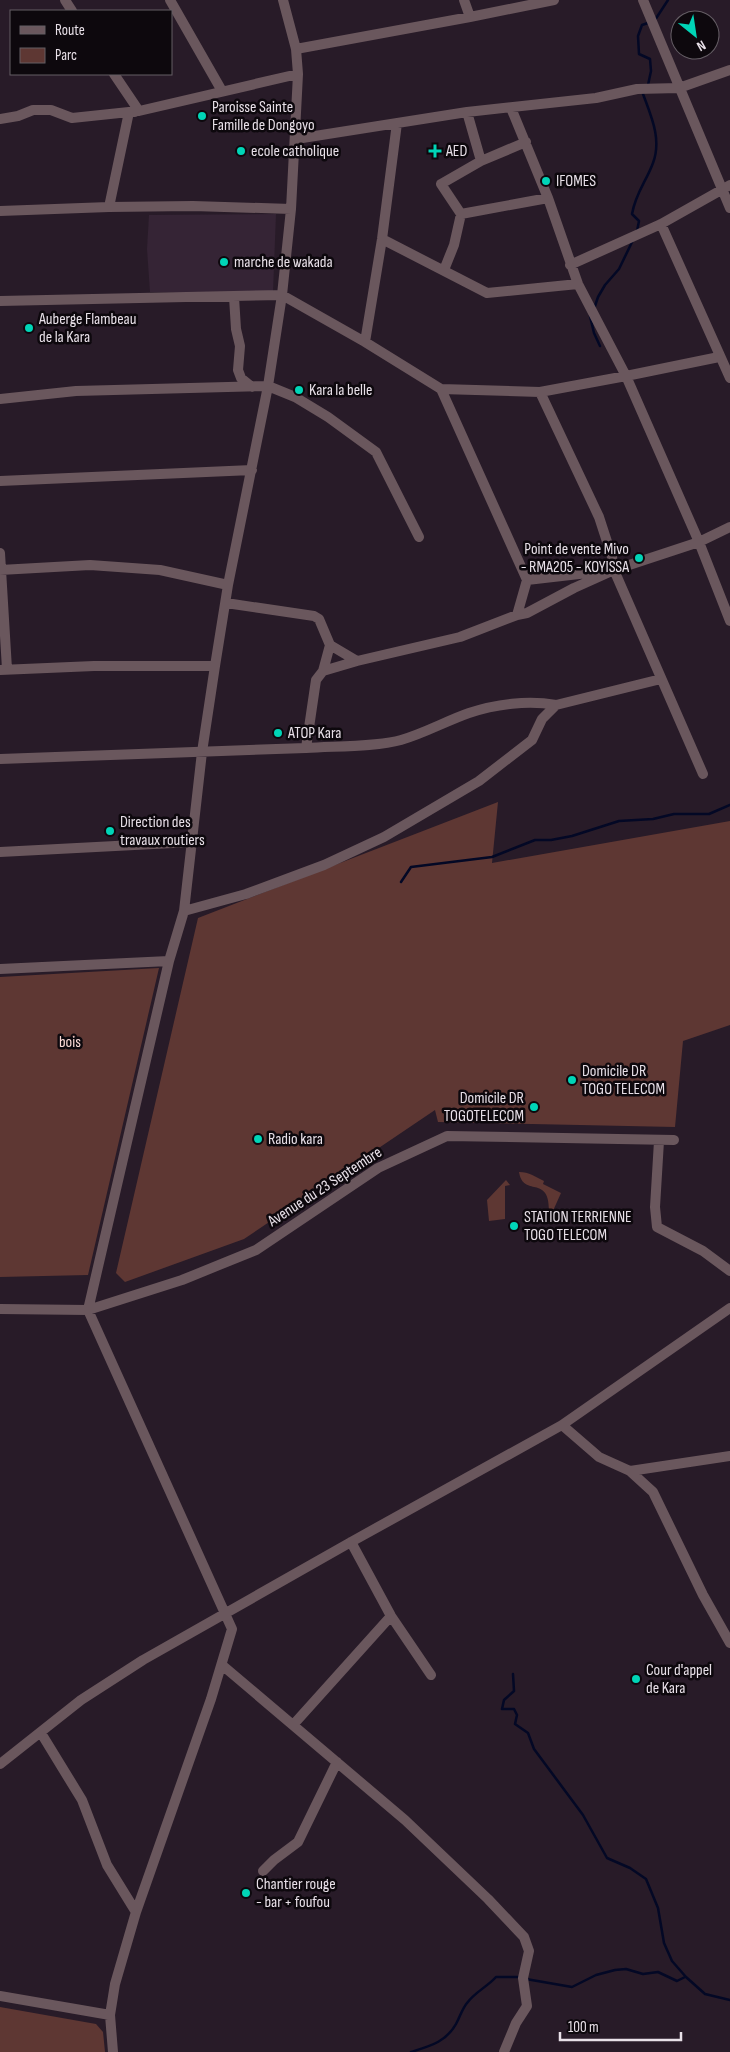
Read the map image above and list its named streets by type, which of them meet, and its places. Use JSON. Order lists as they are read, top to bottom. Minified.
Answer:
{"streets":{"street":["Avenue du 23 Septembre"]},"parks":["bois"],"places":{"other":["Paroisse Sainte Famille de Dongoyo","ecole catholique","IFOMES","marche de wakada","Auberge Flambeau de la Kara","Kara la belle","Point de vente Mivo - RMA205 - KOYISSA","ATOP Kara","Direction des travaux routiers","Domicile DR TOGO TELECOM","Domicile DR TOGOTELECOM","Radio kara","STATION TERRIENNE TOGO TELECOM","Cour d'appel de Kara","Chantier rouge - bar + foufou"],"health":["AED"]},"legend":["Route","Parc"],"scale_bar":"100 m","north":"bottom right"}
